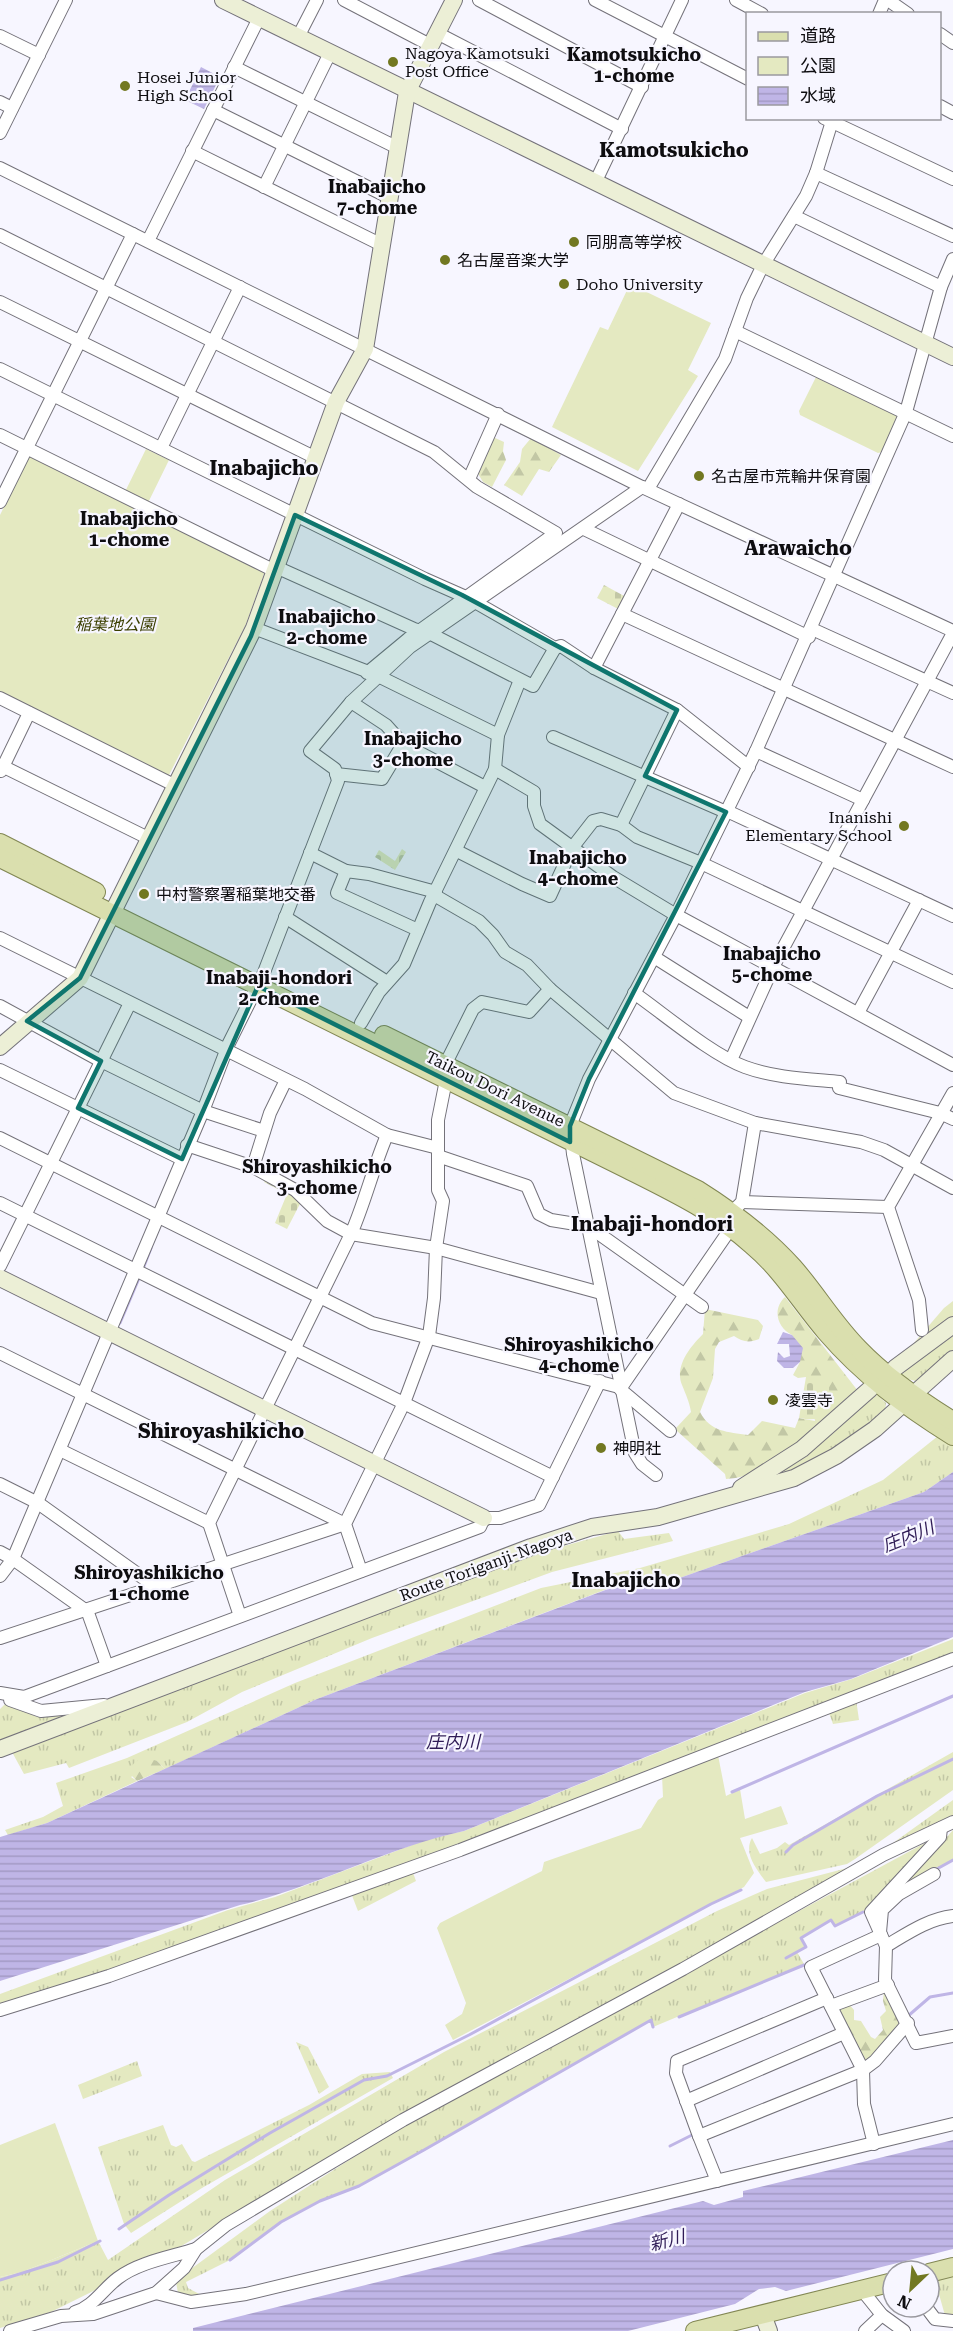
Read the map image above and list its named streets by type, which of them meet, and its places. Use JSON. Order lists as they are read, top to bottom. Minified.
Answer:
{"streets":{"main road":["Taikou Dori Avenue"],"street":["Route Toriganji-Nagoya"]},"crossings":[["Taikou Dori Avenue","Route Toriganji-Nagoya"]],"districts":["Kamotsukicho 1-chome","Kamotsukicho","Inabajicho 7-chome","Inabajicho","Inabajicho 1-chome","Arawaicho","Inabajicho 2-chome","Inabajicho 3-chome","Inabajicho 4-chome","Inabajicho 5-chome","Inabaji-hondori 2-chome","Shiroyashikicho 3-chome","Inabaji-hondori","Shiroyashikicho 4-chome","Shiroyashikicho","Shiroyashikicho 1-chome","Inabajicho"],"water":["庄内川","新川"],"parks":["稲葉地公園"],"places":["Nagoya Kamotsuki Post Office","Hosei Junior High School","同朋高等学校","名古屋音楽大学","Doho University","名古屋市荒輪井保育園","Inanishi Elementary School","中村警察署稲葉地交番","凌雲寺","神明社"],"legend":["道路","公園","水域"],"north":"bottom left"}
